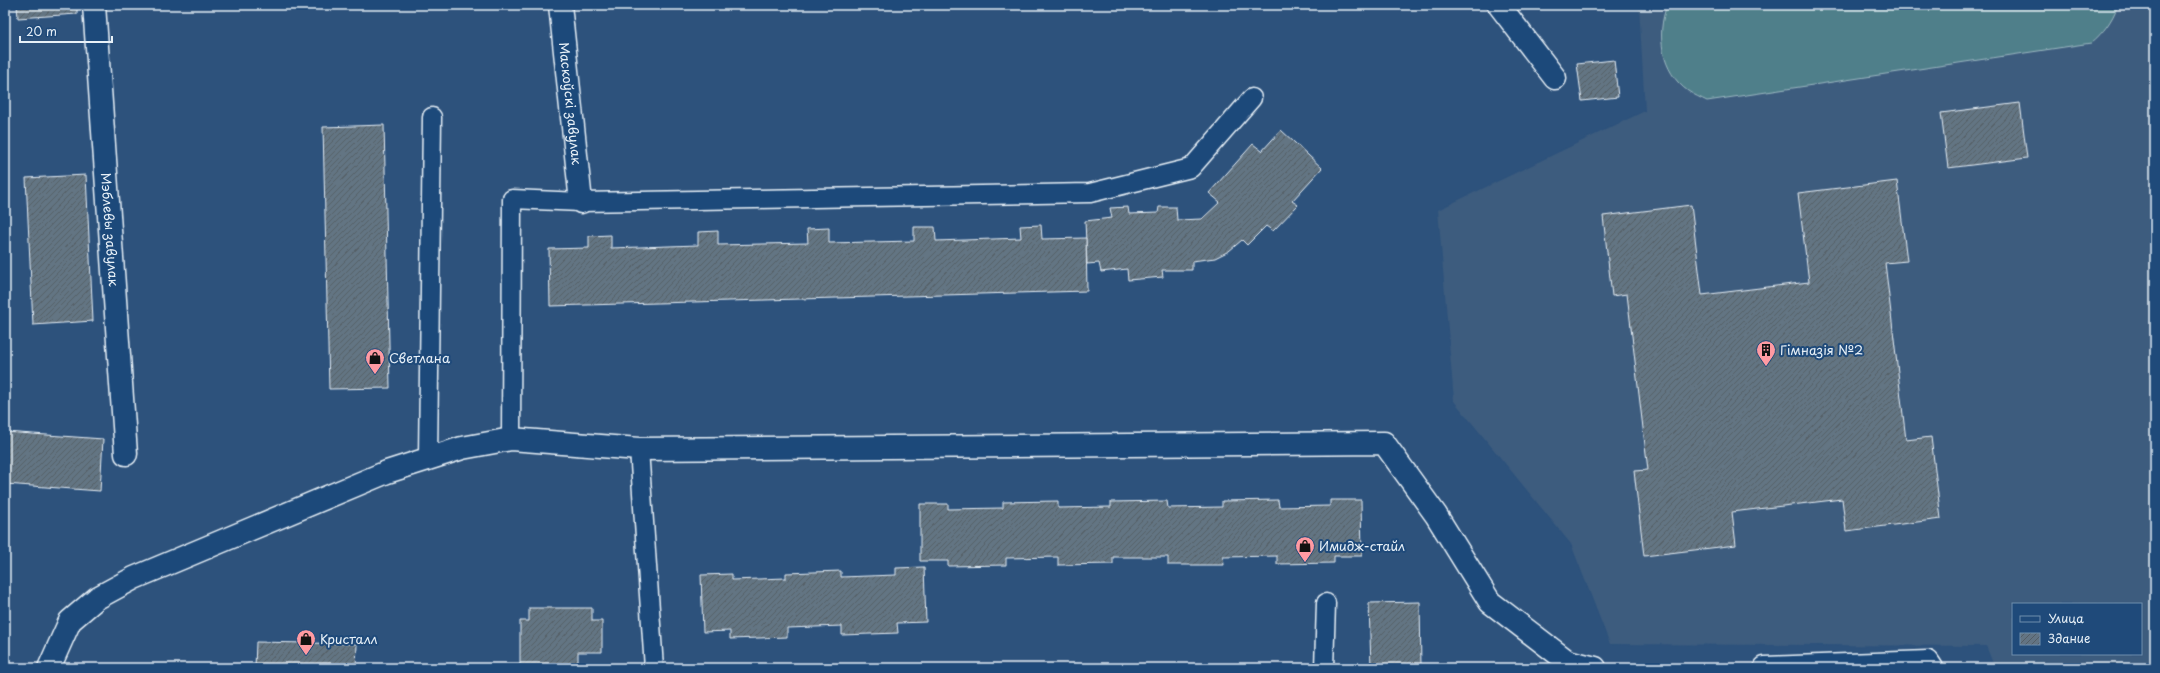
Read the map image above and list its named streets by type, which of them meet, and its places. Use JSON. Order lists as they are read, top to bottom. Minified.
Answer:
{"streets":{"street":["Маскоўскі завулак","Мэблевы завулак"]},"places":{"building":["Гімназія №2"],"shop":["Светлана","Имидж-стайл","Кристалл"]},"legend":["Улица","Здание"],"scale_bar":"20 m"}
